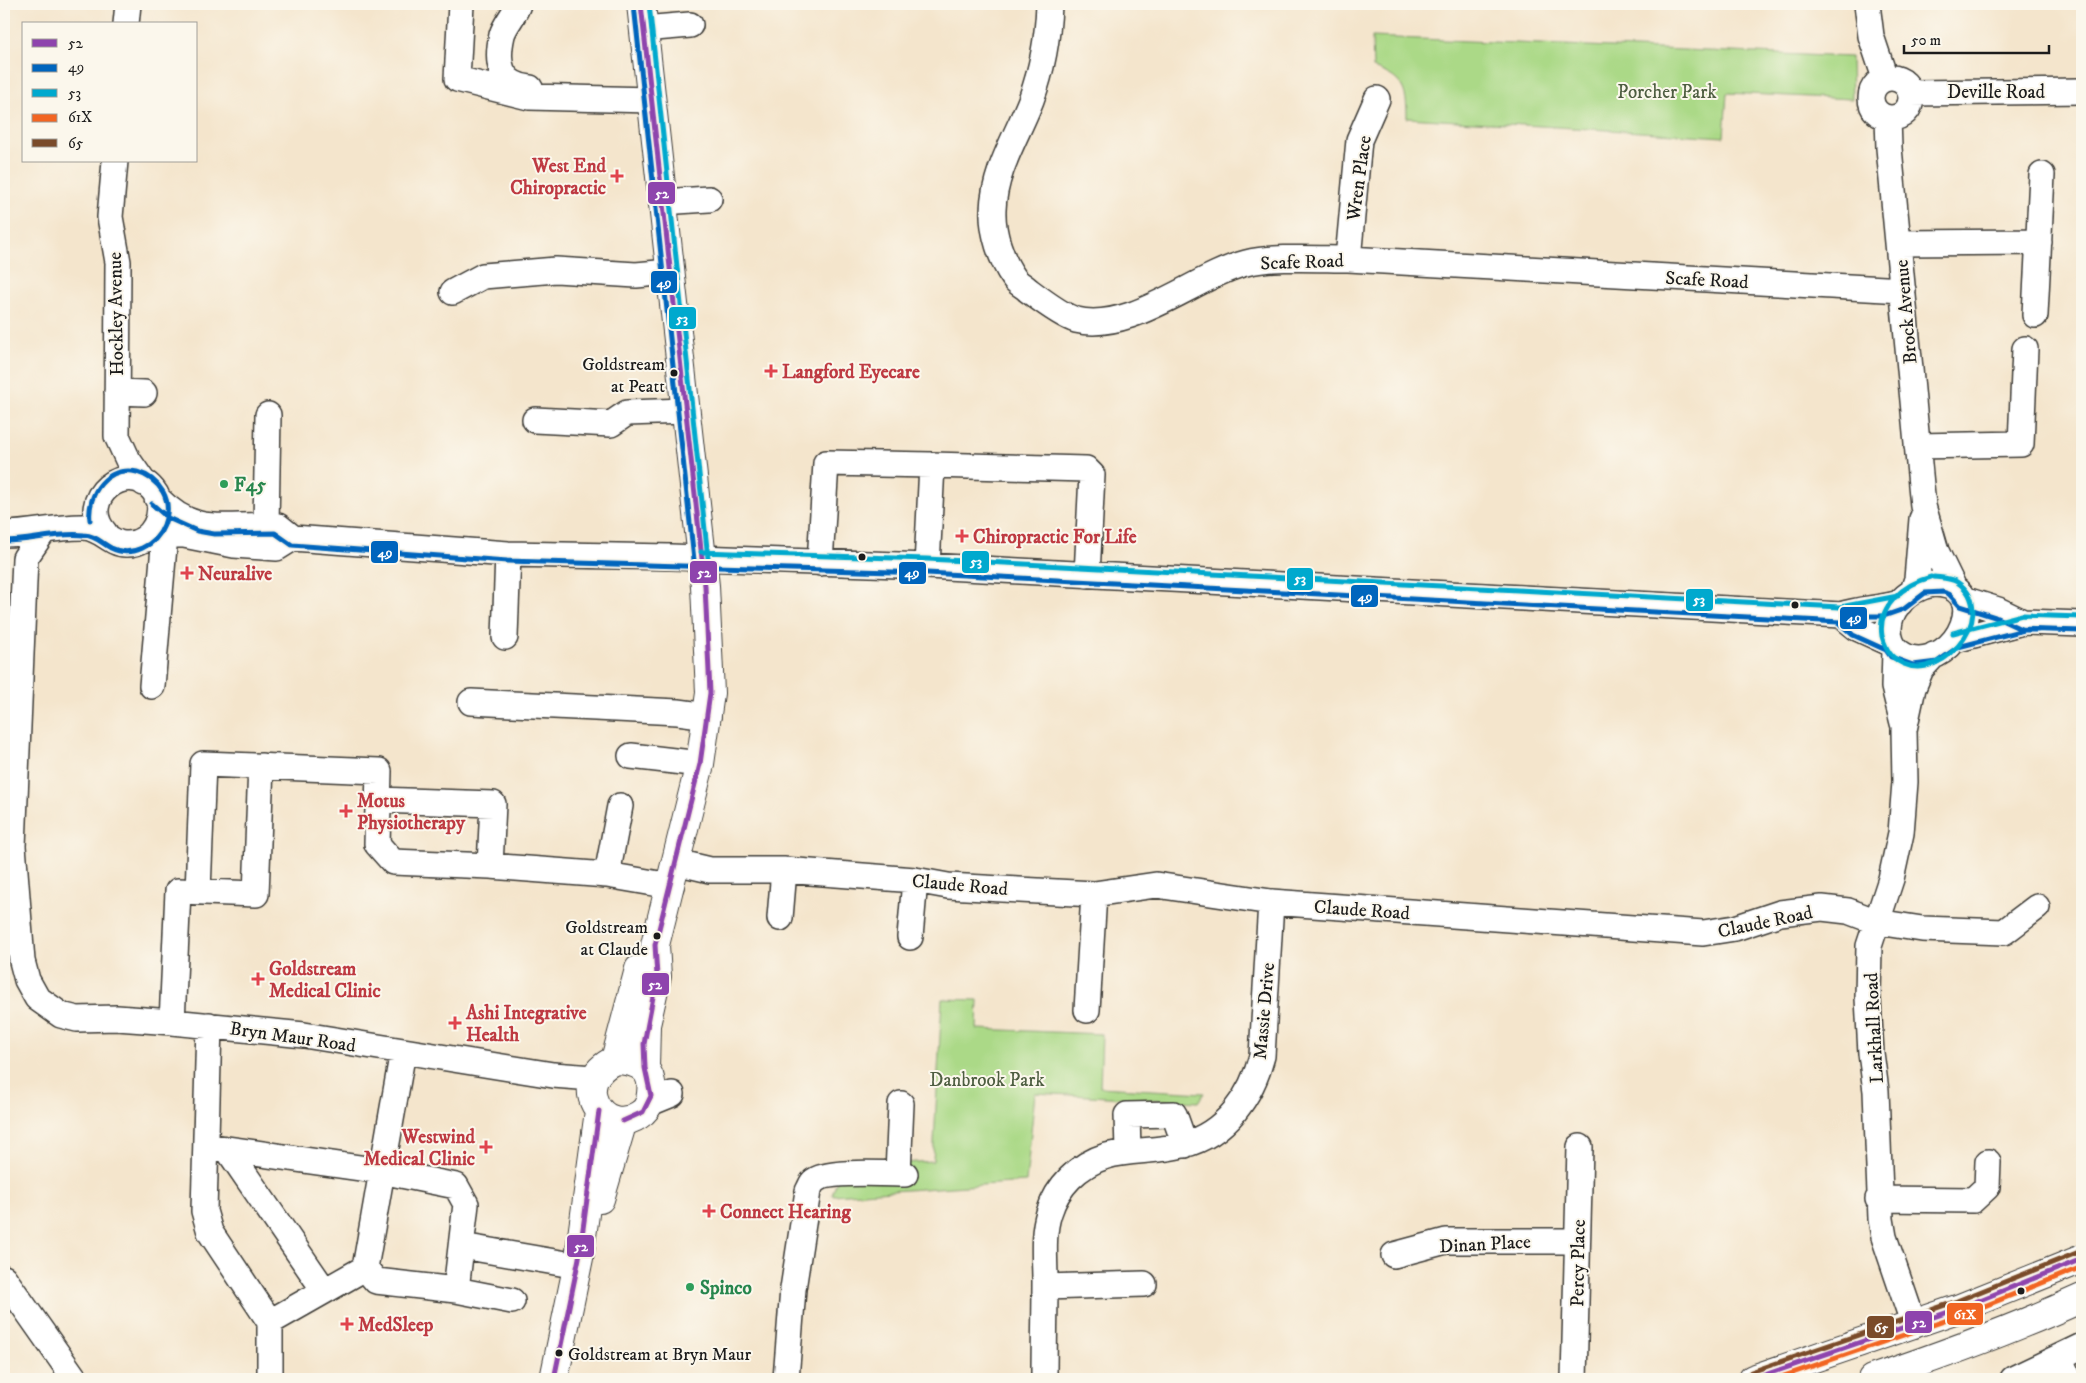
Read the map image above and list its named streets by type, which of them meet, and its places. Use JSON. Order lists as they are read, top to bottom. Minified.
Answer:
{"streets":{"street":["Deville Road","Wren Place","Scafe Road","Brock Avenue","Hockley Avenue","Claude Road","Massie Drive","Larkhall Road","Bryn Maur Road","Dinan Place","Percy Place"]},"crossings":[["Deville Road","Brock Avenue"],["Wren Place","Scafe Road"],["Scafe Road","Brock Avenue"],["Brock Avenue","Larkhall Road"],["Claude Road","Massie Drive"],["Claude Road","Larkhall Road"],["Dinan Place","Percy Place"]],"parks":["Porcher Park","Danbrook Park"],"places":{"health":["West End Chiropractic","Langford Eyecare","Chiropractic For Life","Neuralive","Motus Physiotherapy","Goldstream Medical Clinic","Ashi Integrative Health","Westwind Medical Clinic","Connect Hearing","MedSleep"],"other":["Goldstream at Peatt","F45","Goldstream at Claude","Spinco","Goldstream at Bryn Maur"]},"lines":["transit line 52","transit line 53","transit line 49","transit line 65","transit line 61X"],"legend":["52","49","53","61X","65"],"scale_bar":"50 m"}
